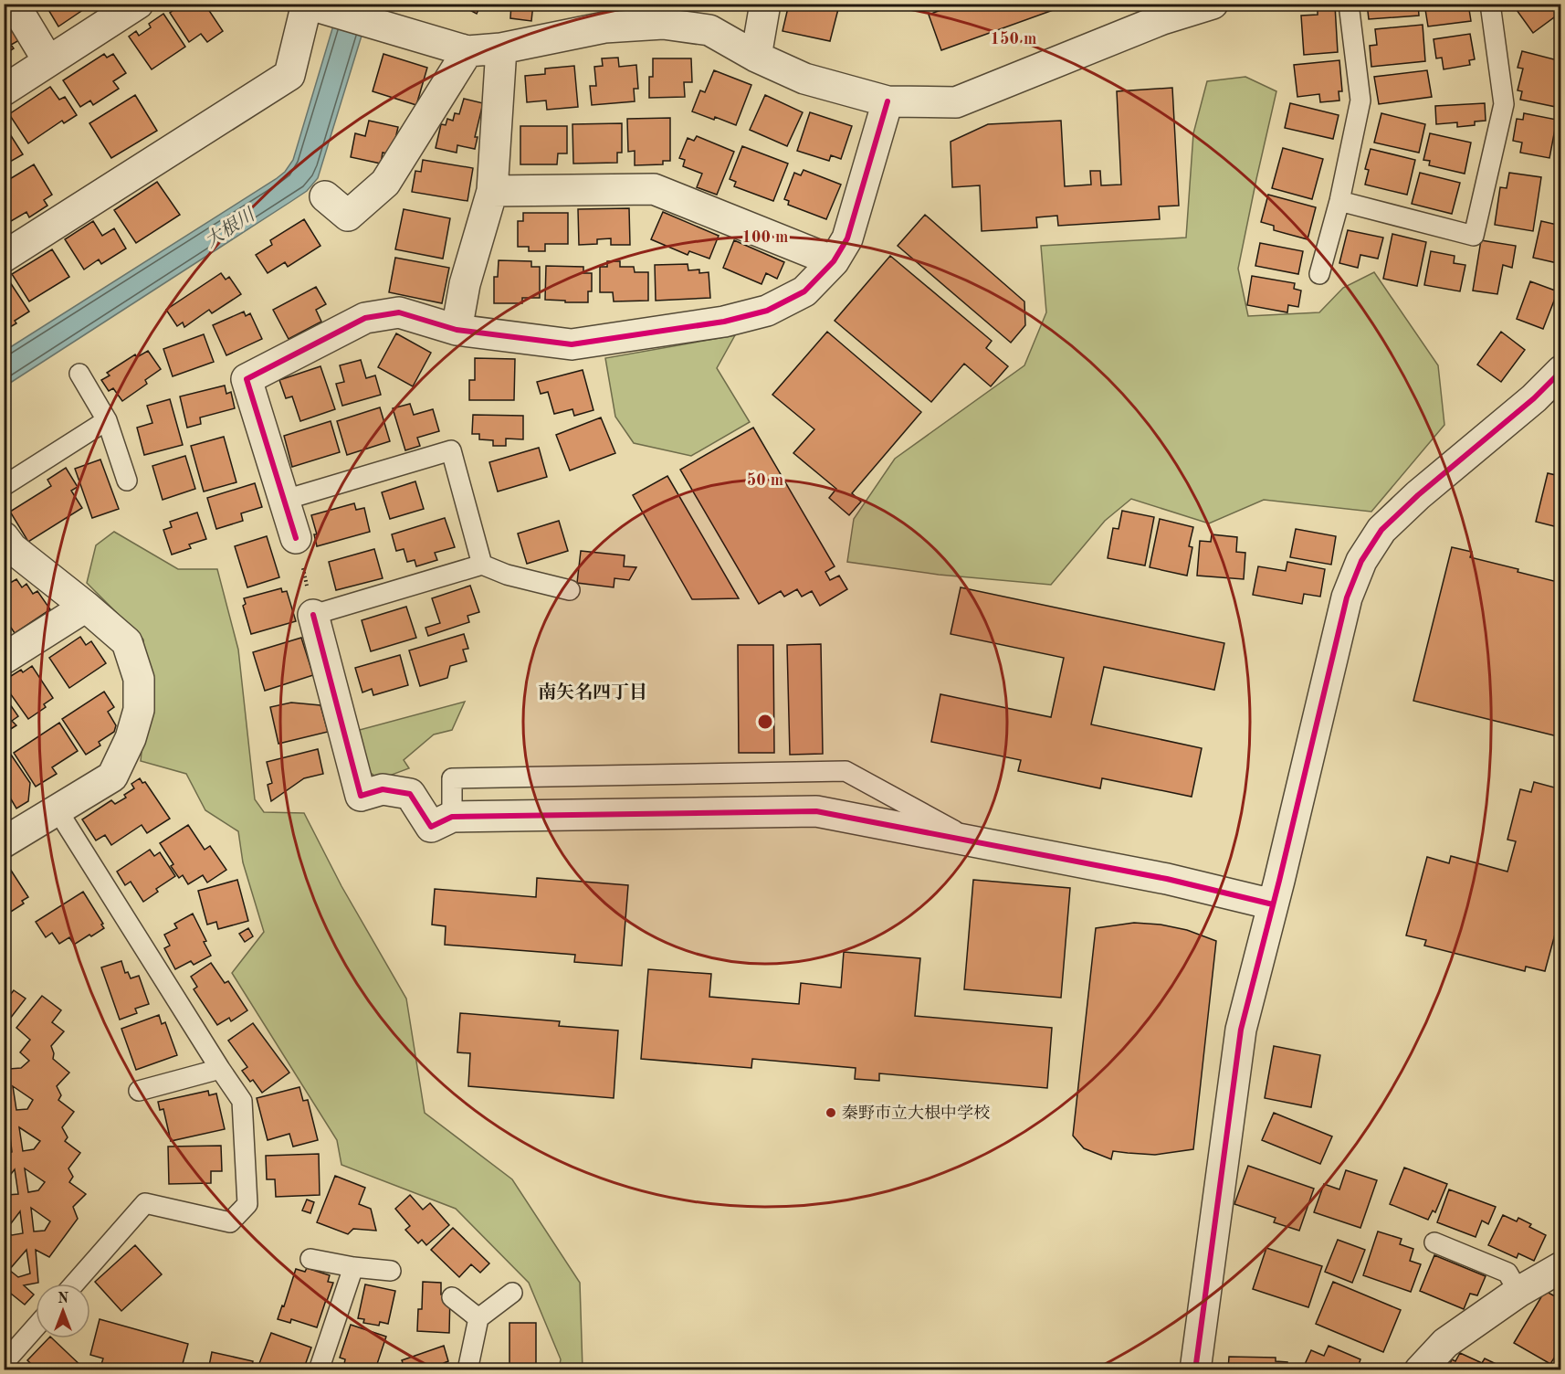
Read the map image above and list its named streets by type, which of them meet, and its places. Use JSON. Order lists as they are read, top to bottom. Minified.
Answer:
{"districts":["南矢名四丁目"],"water":["大根川"],"places":["秦野市立大根中学校"],"north":"top","rings":["150 m","100 m","50 m"]}
